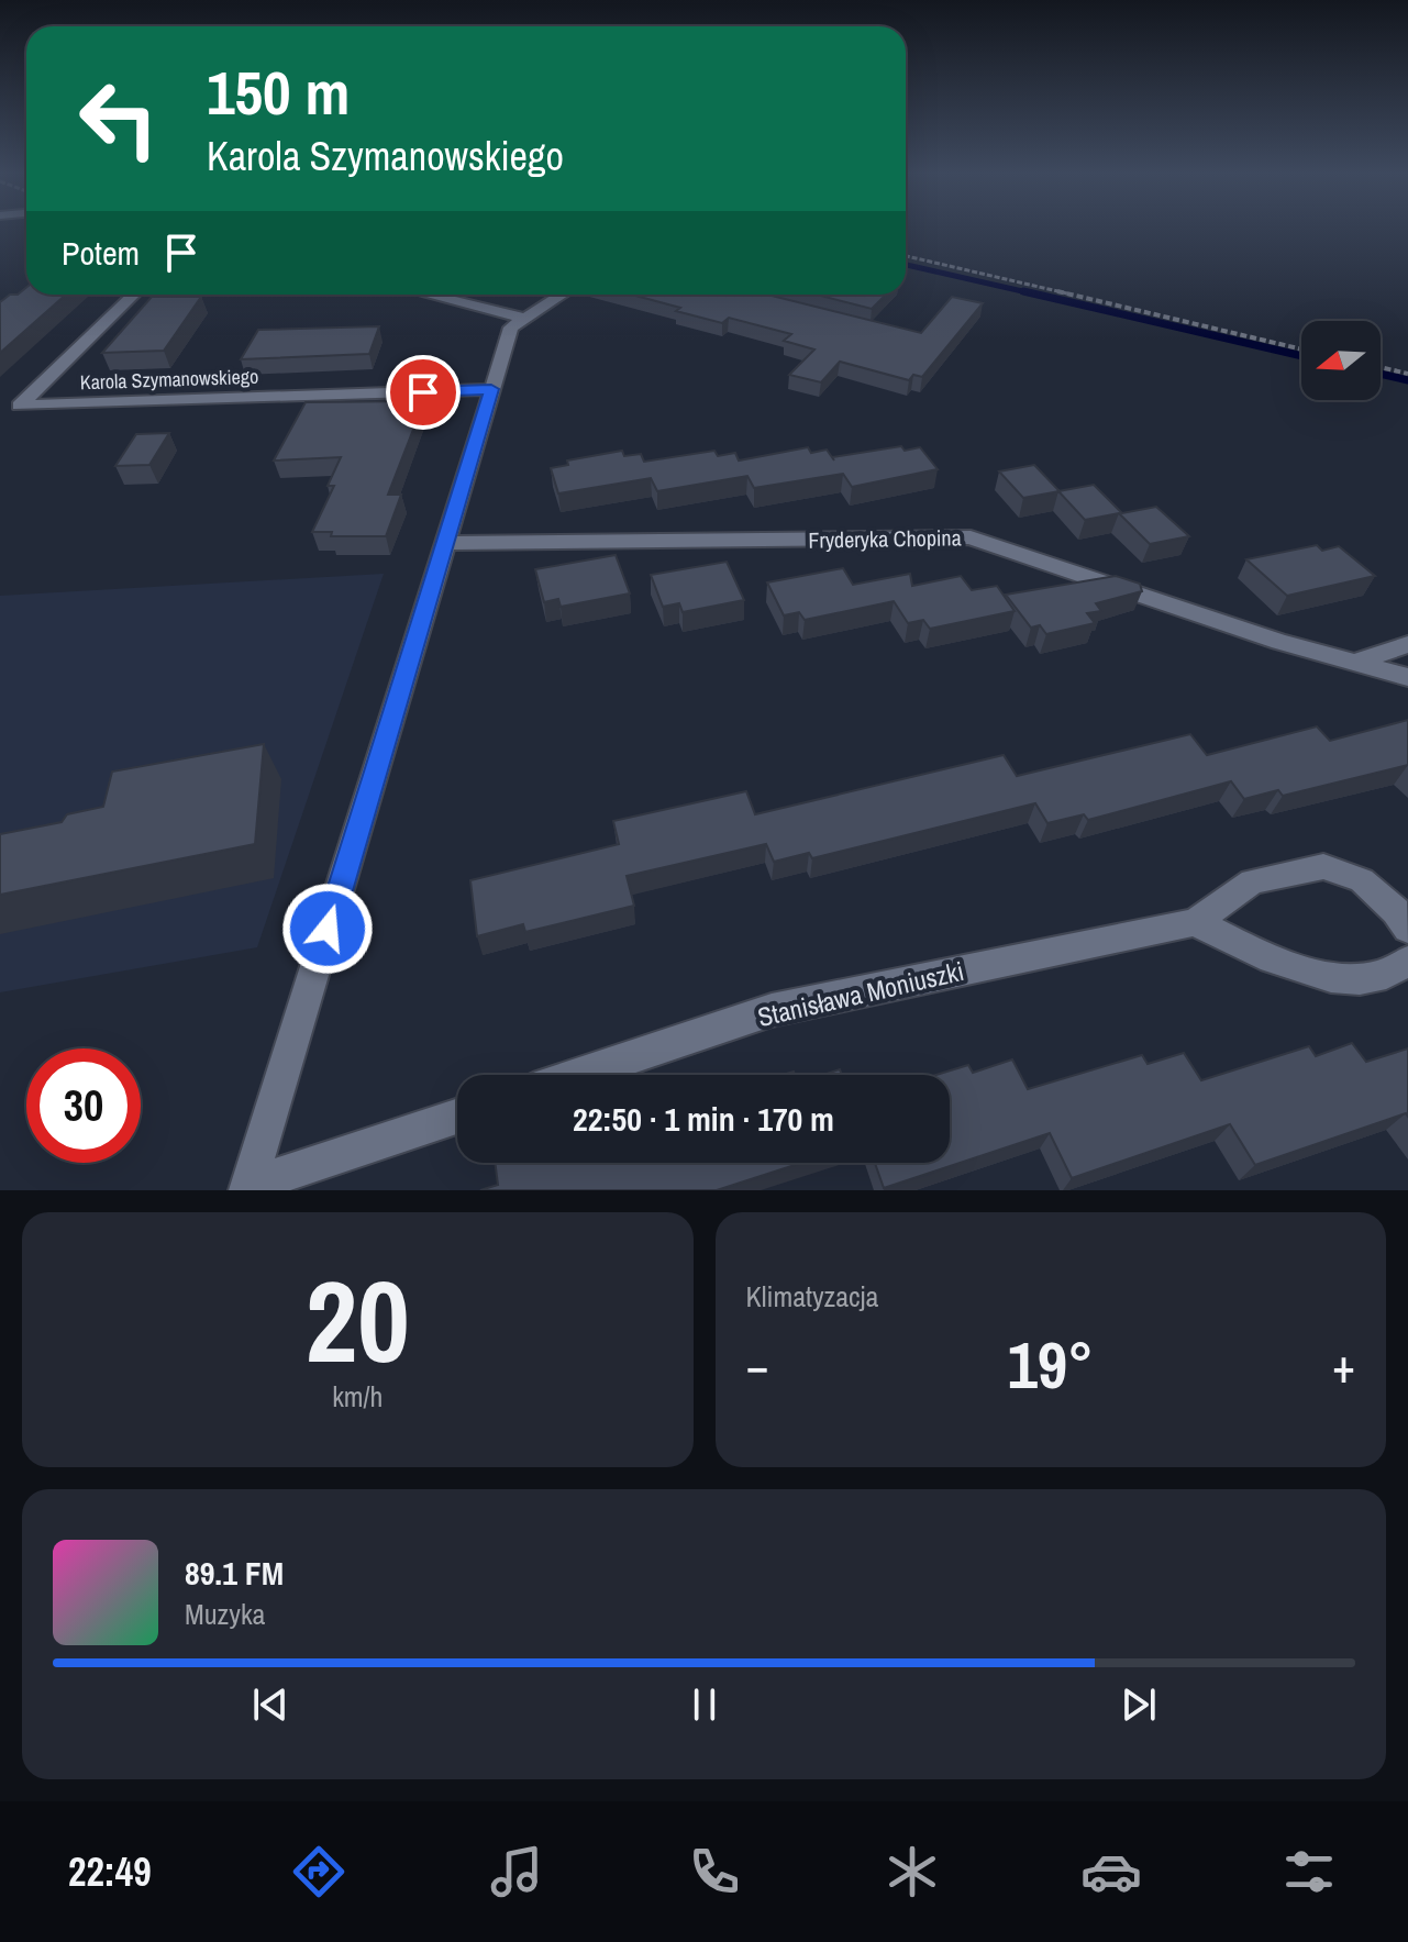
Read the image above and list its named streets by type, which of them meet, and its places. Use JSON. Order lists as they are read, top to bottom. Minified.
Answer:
{"streets":{"street":["Karola Szymanowskiego","Fryderyka Chopina","Stanisława Moniuszki"]},"north":"left","page":{"turn":["150 m","Karola Szymanowskiego"],"then":"Potem","limit":"30","trip":"22:50 · 1 min · 170 m","tile":[["20","km/h"],"Klimatyzacja"],"heat":["−","19°","+"],"song":["89.1 FM","Muzyka"],"tabs":"22:49"}}
